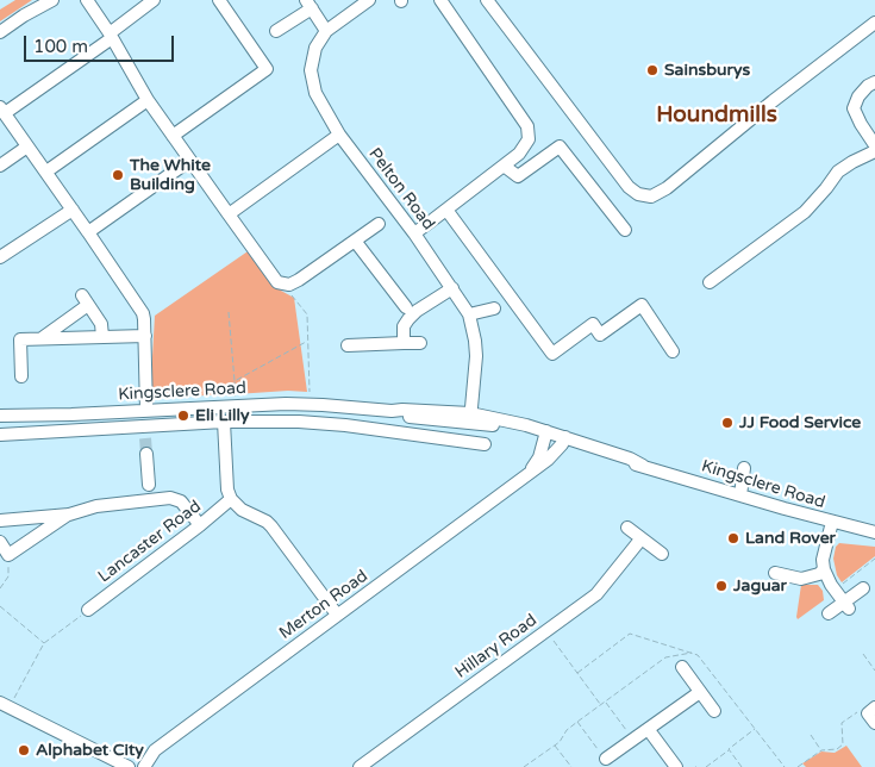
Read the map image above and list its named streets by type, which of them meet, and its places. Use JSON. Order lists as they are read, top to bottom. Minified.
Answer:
{"streets":{"street":["Pelton Road","Kingsclere Road","Lancaster Road","Merton Road","Hillary Road"]},"crossings":[["Pelton Road","Kingsclere Road"],["Kingsclere Road","Merton Road"]],"districts":["Houndmills"],"places":["Sainsburys","The White Building","Eli Lilly","JJ Food Service","Land Rover","Jaguar","Alphabet City"],"scale_bar":"100 m"}
